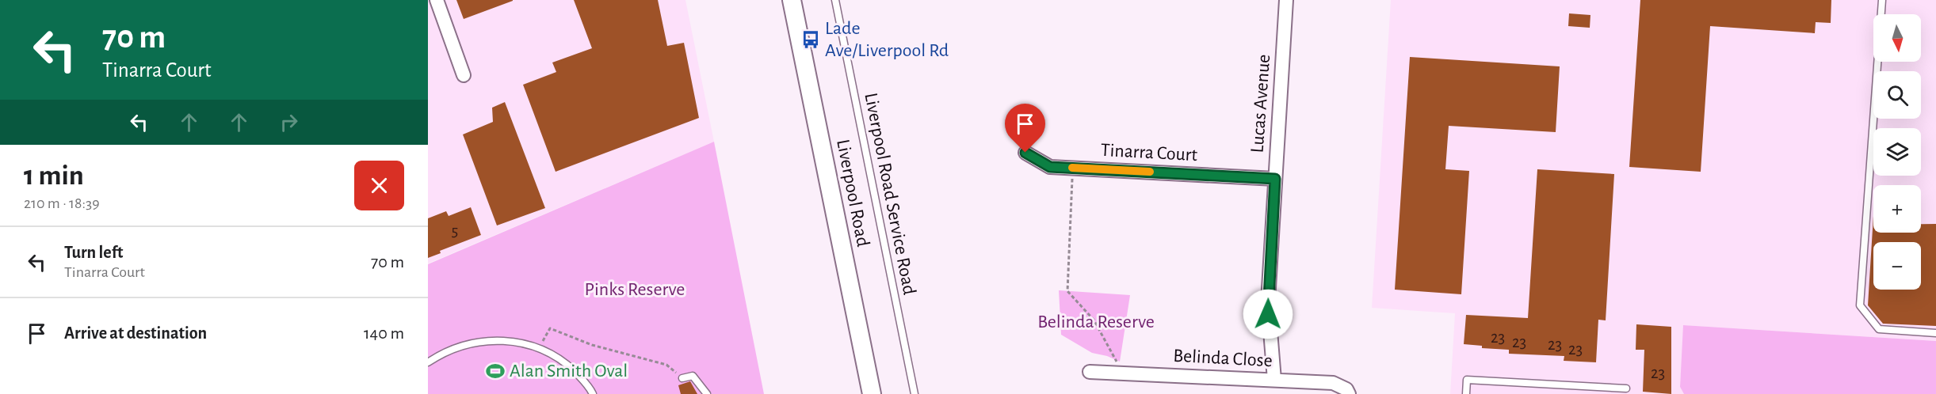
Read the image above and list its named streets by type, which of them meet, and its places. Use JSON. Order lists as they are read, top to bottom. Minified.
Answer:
{"streets":{"main road":["Liverpool Road"],"street":["Lucas Avenue","Tinarra Court","Belinda Close"],"lane":["Liverpool Road Service Road"]},"crossings":[["Lucas Avenue","Tinarra Court"],["Lucas Avenue","Belinda Close"]],"parks":["Pinks Reserve","Belinda Reserve"],"places":{"bus stop":["Lade Ave/Liverpool Rd"],"sports":["Alan Smith Oval"]},"house_numbers":["5","23","23","23","23","23"],"north":"bottom","page":{"turn":["70 m","Tinarra Court"],"map_buttons":["+","−"],"heading":["1 min","210 m · 18:39"],"list":[{"name":"Turn left","note":"Tinarra Court","value":"70 m"},{"name":"Arrive at destination","value":"140 m"}]}}
